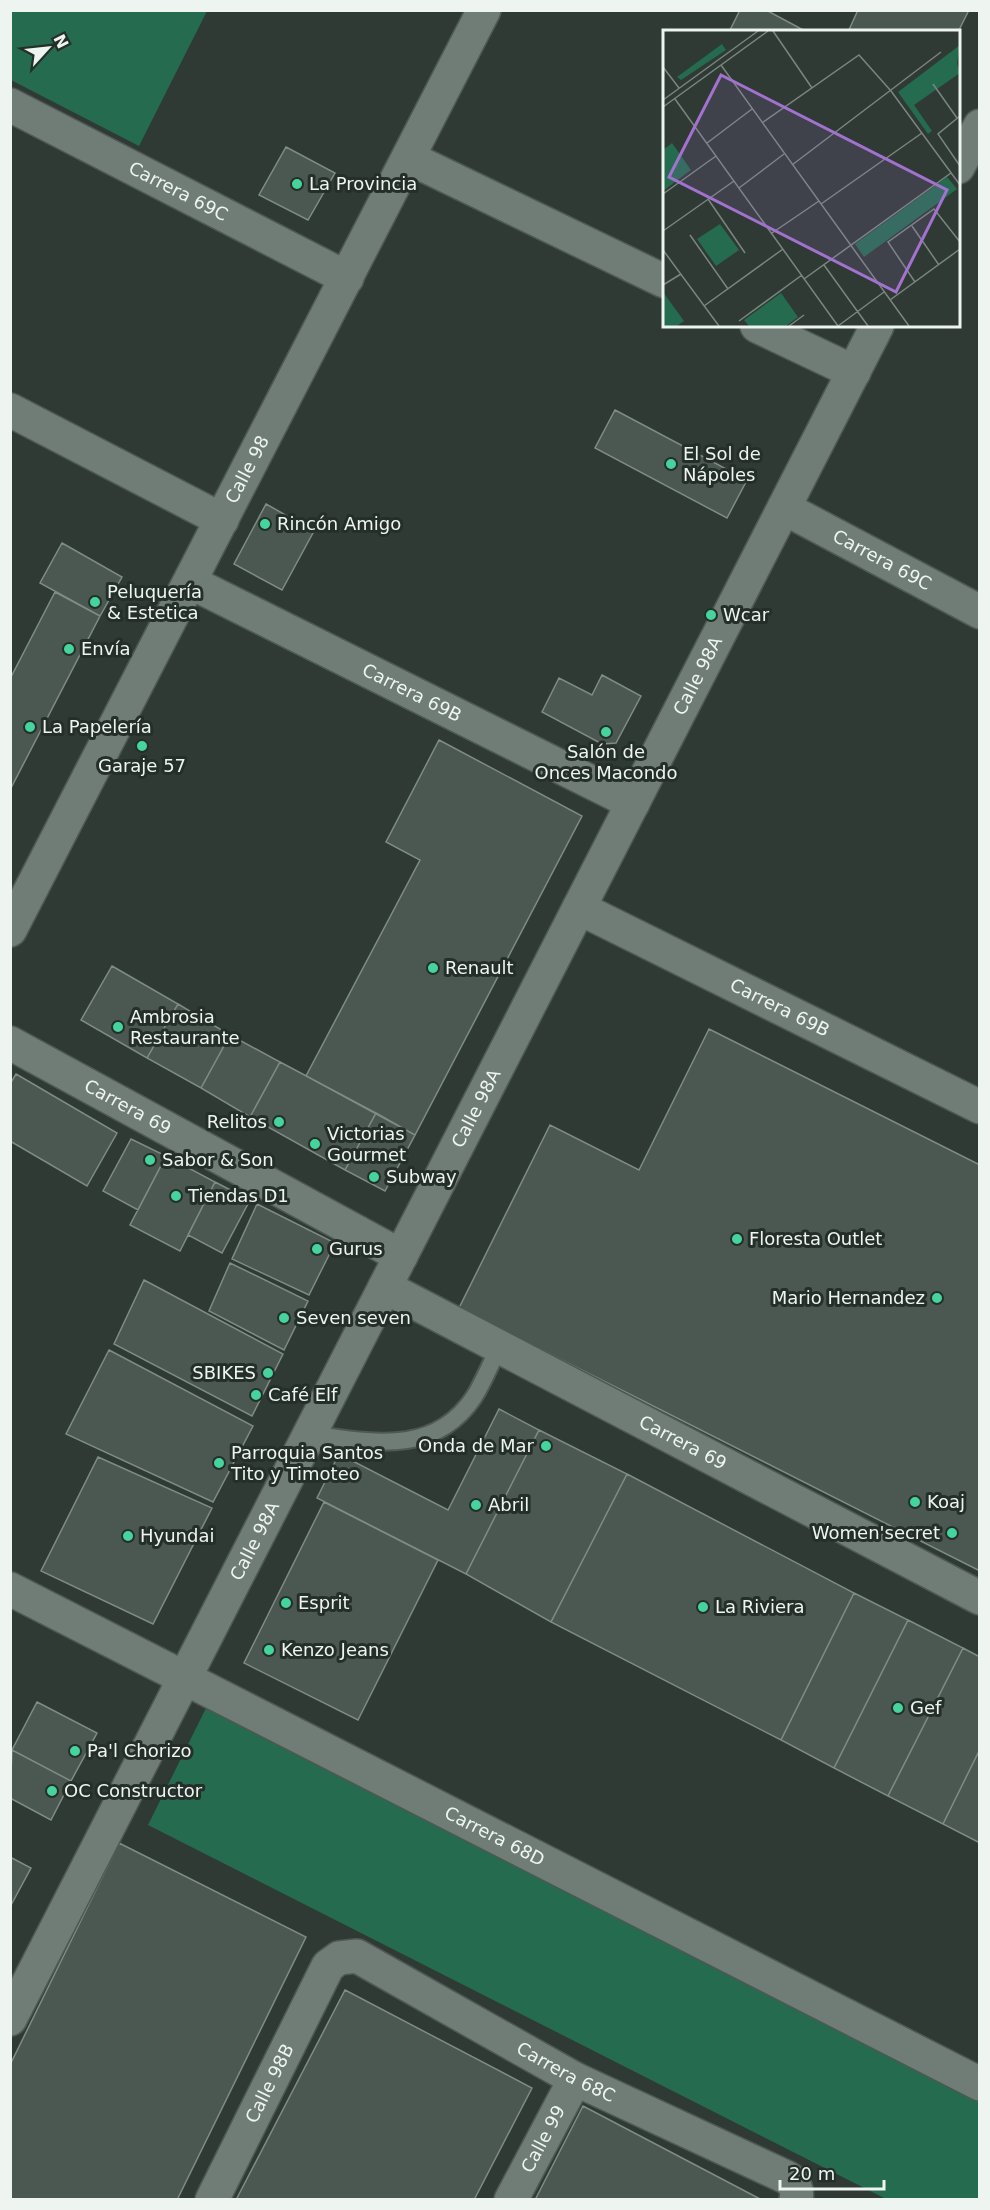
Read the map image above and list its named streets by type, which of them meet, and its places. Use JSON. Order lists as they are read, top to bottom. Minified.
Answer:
{"streets":{"street":["Carrera 69C","Calle 98","Calle 98A","Carrera 69B","Carrera 69","Carrera 68D","Carrera 68C","Calle 98B","Calle 99"]},"crossings":[["Carrera 69C","Calle 98"],["Carrera 69C","Calle 98A"],["Calle 98","Carrera 69B"],["Calle 98A","Carrera 69B"],["Calle 98A","Carrera 69"],["Calle 98A","Carrera 68D"],["Carrera 68C","Calle 98B"],["Carrera 68C","Calle 99"]],"places":["La Provincia","El Sol de Nápoles","Rincón Amigo","Peluquería & Estetica","Wcar","Envía","La Papelería","Salón de Onces Macondo","Garaje 57","Renault","Ambrosia Restaurante","Relitos","Victorias Gourmet","Sabor & Son","Subway","Tiendas D1","Floresta Outlet","Gurus","Mario Hernandez","Seven seven","SBIKES","Café Elf","Onda de Mar","Parroquia Santos Tito y Timoteo","Koaj","Abril","Women'secret","Hyundai","Esprit","La Riviera","Kenzo Jeans","Gef","Pa'l Chorizo","OC Constructor"],"scale_bar":"20 m","north":"top right"}
